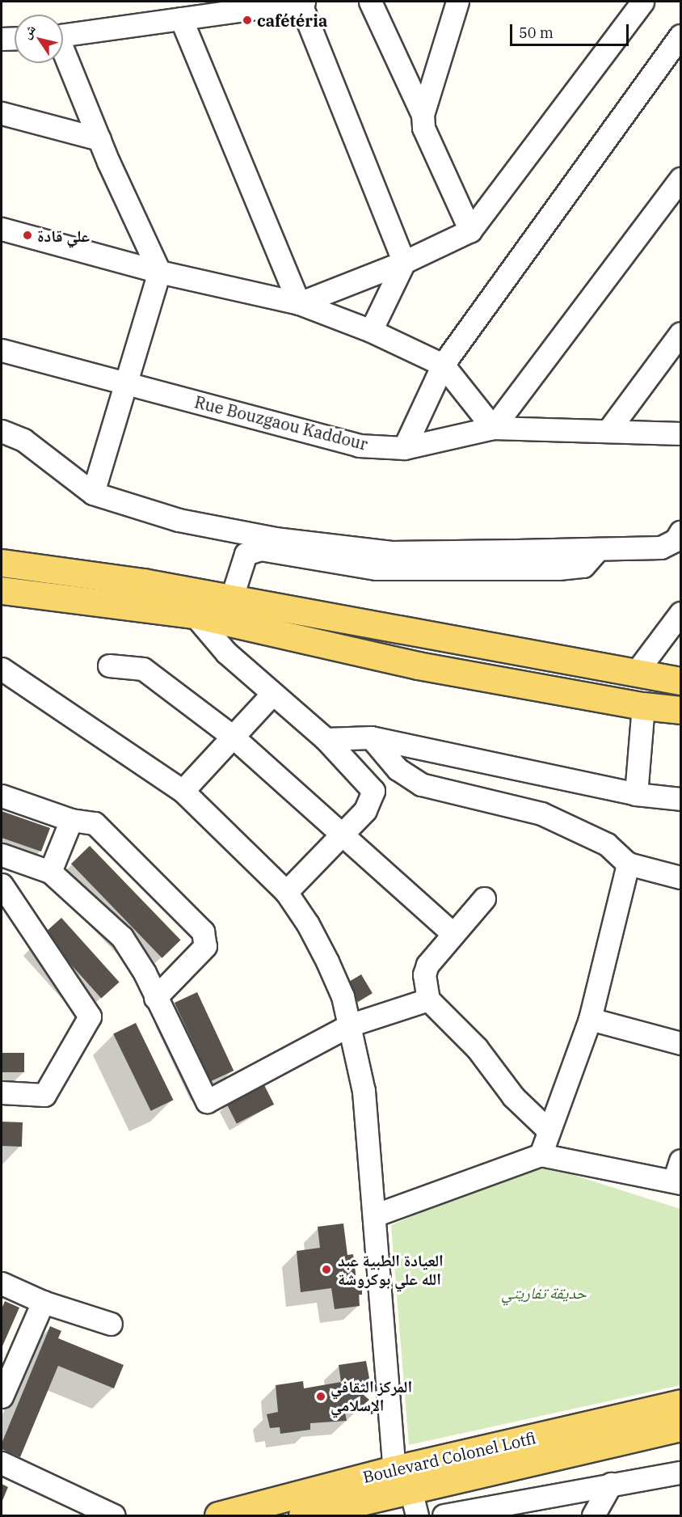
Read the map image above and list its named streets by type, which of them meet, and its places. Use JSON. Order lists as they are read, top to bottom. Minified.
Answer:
{"streets":{"main road":["Boulevard Colonel Lotfi"],"street":["Rue Bouzgaou Kaddour"]},"parks":["حديقة تفاريتي"],"places":["cafétéria","علي قادة","العيادة الطبية عبد الله علي بوكروشة","المركز الثقافي الإسلامي"],"scale_bar":"50 m","north":"top left"}
